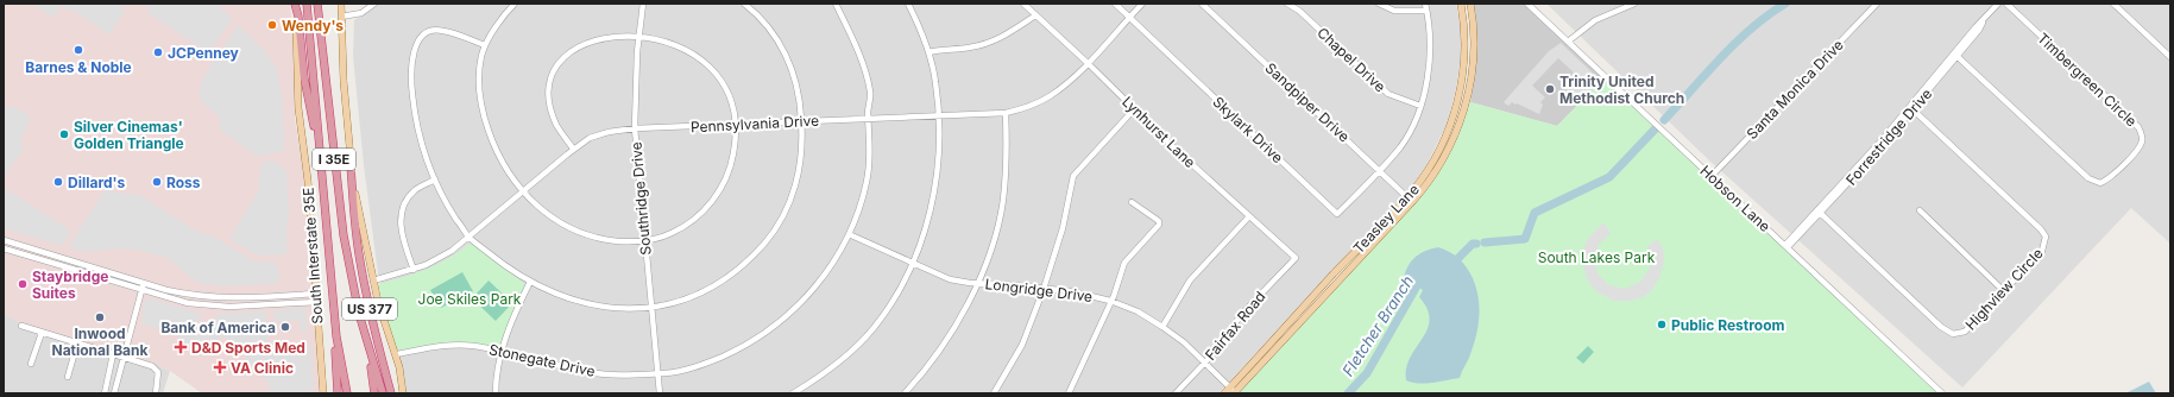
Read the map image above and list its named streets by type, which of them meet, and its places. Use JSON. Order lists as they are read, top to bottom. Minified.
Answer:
{"streets":{"highway":["I 35E","US 377"],"main road":["Teasley Lane","South Interstate 35E"],"street":["Chapel Drive","Timbergreen Circle","Santa Monica Drive","Sandpiper Drive","Pennsylvania Drive","Skylark Drive","Lynhurst Lane","Forrestridge Drive","Southridge Drive","Hobson Lane","Highview Circle","Longridge Drive","Fairfax Road","Stonegate Drive"]},"crossings":[["Timbergreen Circle","Forrestridge Drive"],["Santa Monica Drive","Hobson Lane"],["Sandpiper Drive","Skylark Drive"],["Sandpiper Drive","Teasley Lane"],["Pennsylvania Drive","Skylark Drive"],["Pennsylvania Drive","Lynhurst Lane"],["Pennsylvania Drive","Southridge Drive"],["Pennsylvania Drive","Stonegate Drive"],["Lynhurst Lane","Fairfax Road"],["Forrestridge Drive","Hobson Lane"],["Forrestridge Drive","Highview Circle"],["Southridge Drive","Stonegate Drive"],["Teasley Lane","Longridge Drive"],["Longridge Drive","Fairfax Road"],["Longridge Drive","Stonegate Drive"]],"water":["Fletcher Branch"],"parks":["South Lakes Park","Joe Skiles Park"],"places":{"other":["Wendy's","Barnes & Noble","JCPenney","Trinity United Methodist Church","Silver Cinemas' Golden Triangle","Dillard's","Ross","Staybridge Suites","Inwood National Bank","Public Restroom","Bank of America"],"health":["D&D Sports Med","VA Clinic"]}}
